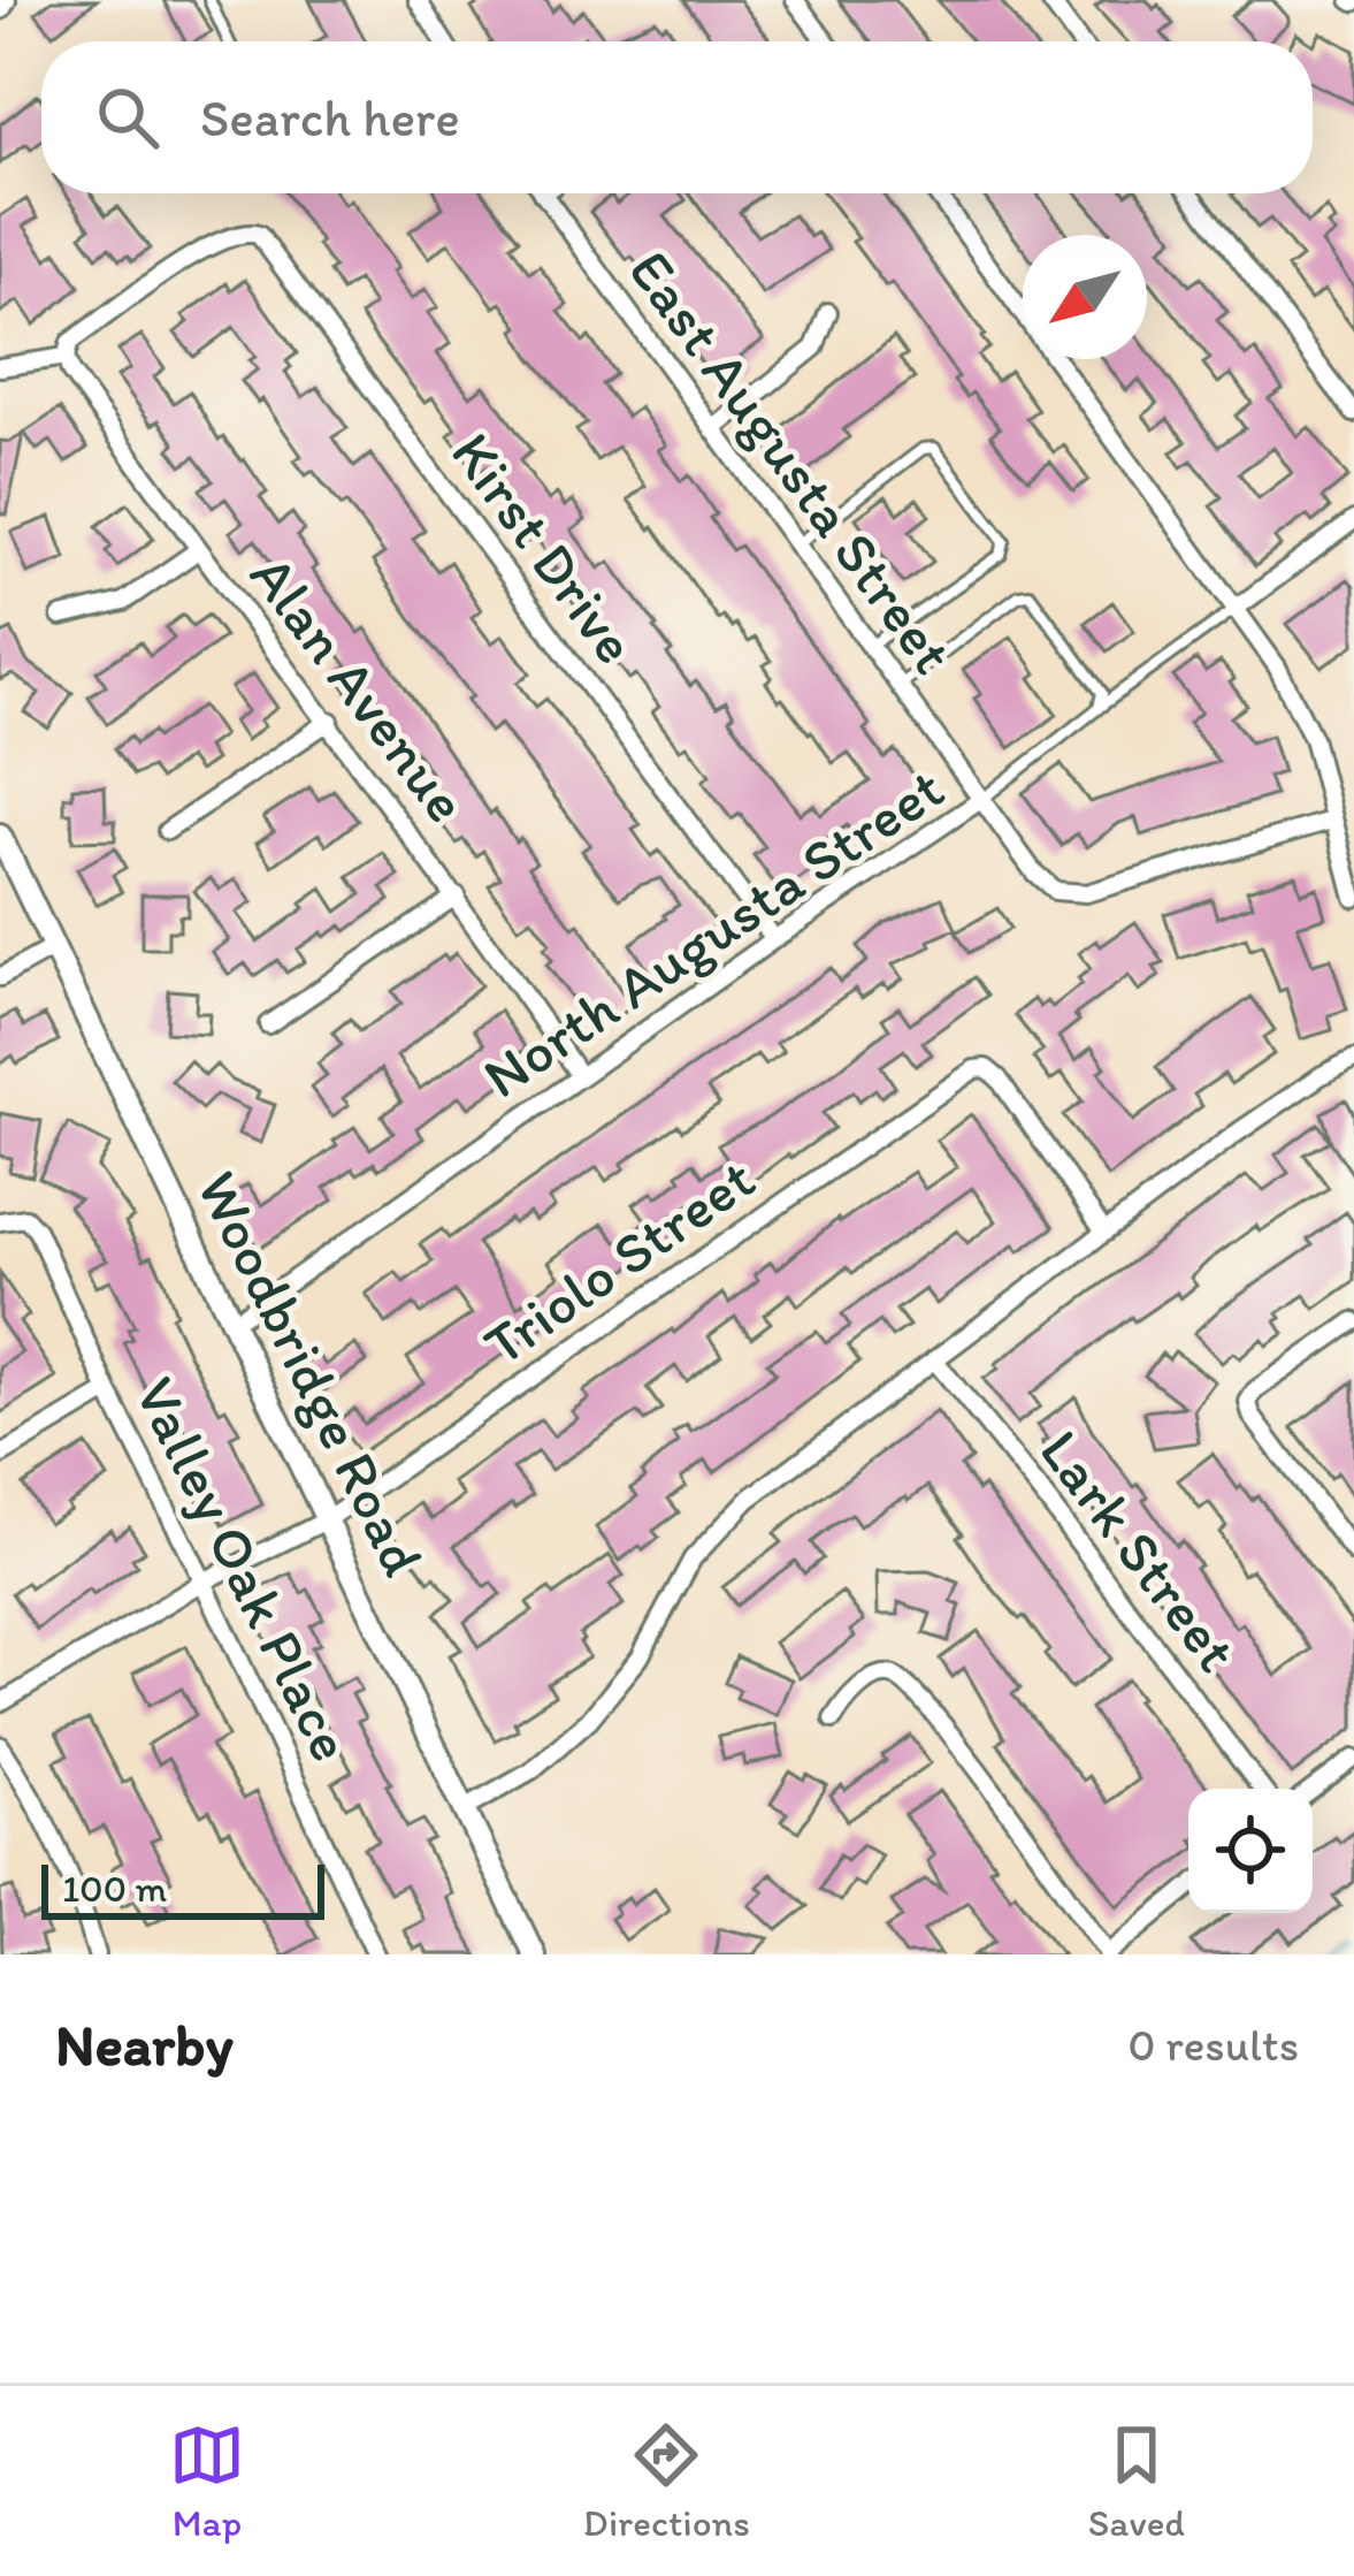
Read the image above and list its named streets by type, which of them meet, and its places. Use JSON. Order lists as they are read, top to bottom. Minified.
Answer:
{"streets":{"street":["East Augusta Street","Kirst Drive","Alan Avenue","North Augusta Street","Triolo Street","Woodbridge Road","Lark Street","Valley Oak Place"]},"crossings":[["East Augusta Street","North Augusta Street"],["Kirst Drive","Alan Avenue"],["Kirst Drive","North Augusta Street"],["Alan Avenue","North Augusta Street"],["North Augusta Street","Woodbridge Road"],["Triolo Street","Woodbridge Road"],["Triolo Street","Valley Oak Place"]],"scale_bar":"100 m","north":"bottom left","page":{"search":"Search here","scale":"100 m","heading":["Nearby","0 results"],"nav":["Map","Directions","Saved"]}}
